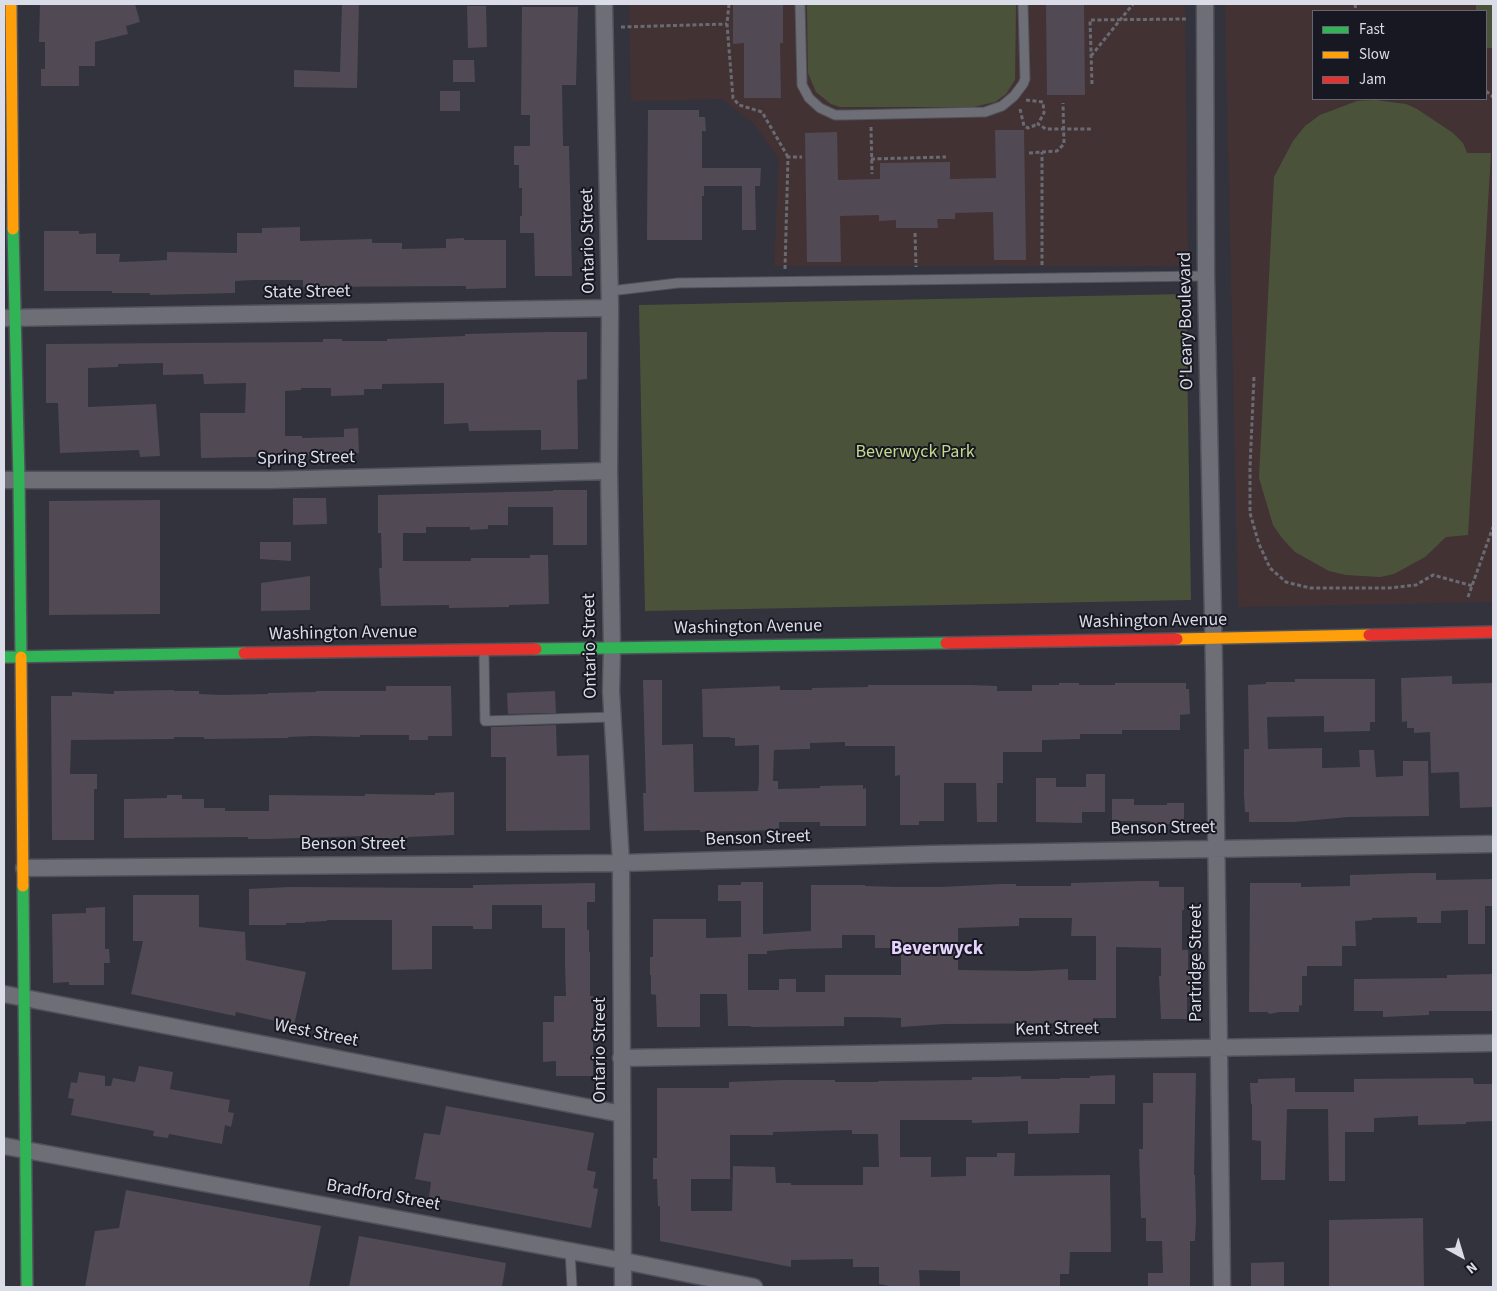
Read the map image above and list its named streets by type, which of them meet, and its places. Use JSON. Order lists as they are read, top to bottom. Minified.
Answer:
{"streets":{"main road":["Washington Avenue"],"street":["Ontario Street","State Street","O'Leary Boulevard","Spring Street","Benson Street","Partridge Street","Kent Street","West Street","Bradford Street"]},"crossings":[["Ontario Street","State Street"],["Ontario Street","Spring Street"],["Ontario Street","Washington Avenue"],["Ontario Street","Benson Street"],["Ontario Street","Kent Street"],["Ontario Street","West Street"],["Ontario Street","Bradford Street"],["O'Leary Boulevard","Washington Avenue"],["O'Leary Boulevard","Partridge Street"],["Washington Avenue","Partridge Street"],["Benson Street","Partridge Street"],["Partridge Street","Kent Street"]],"districts":["Beverwyck"],"parks":["Beverwyck Park"],"legend":["Fast","Slow","Jam"],"north":"bottom right"}
